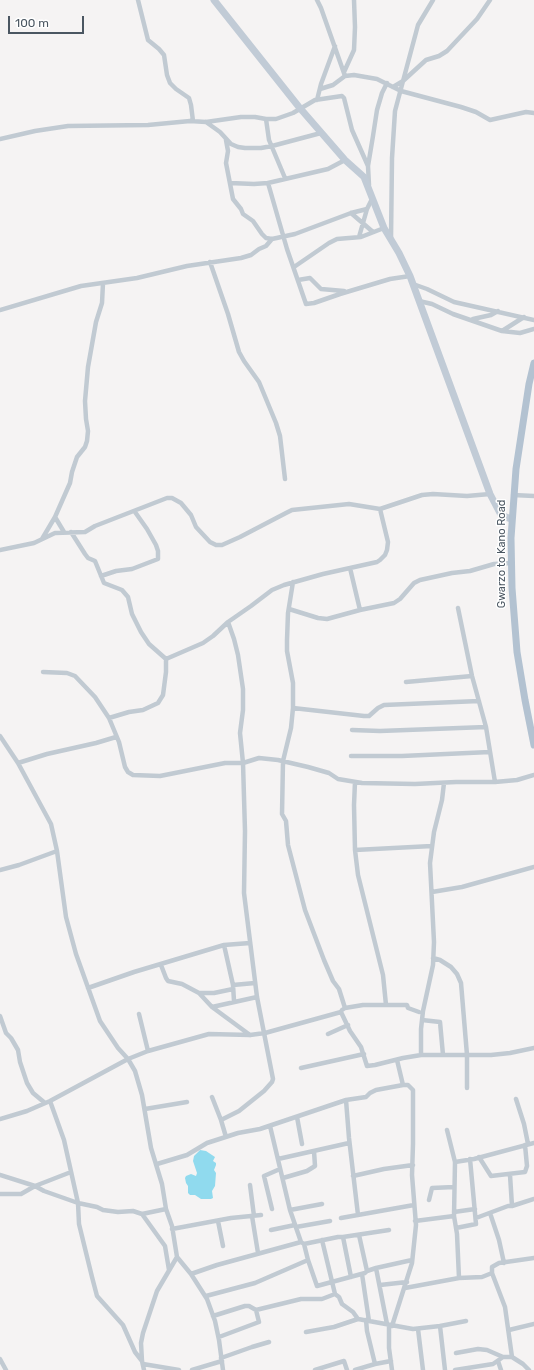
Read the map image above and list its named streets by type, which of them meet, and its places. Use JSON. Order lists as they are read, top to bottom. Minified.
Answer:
{"streets":{"main road":["Gwarzo to Kano Road"]},"scale_bar":"100 m"}
